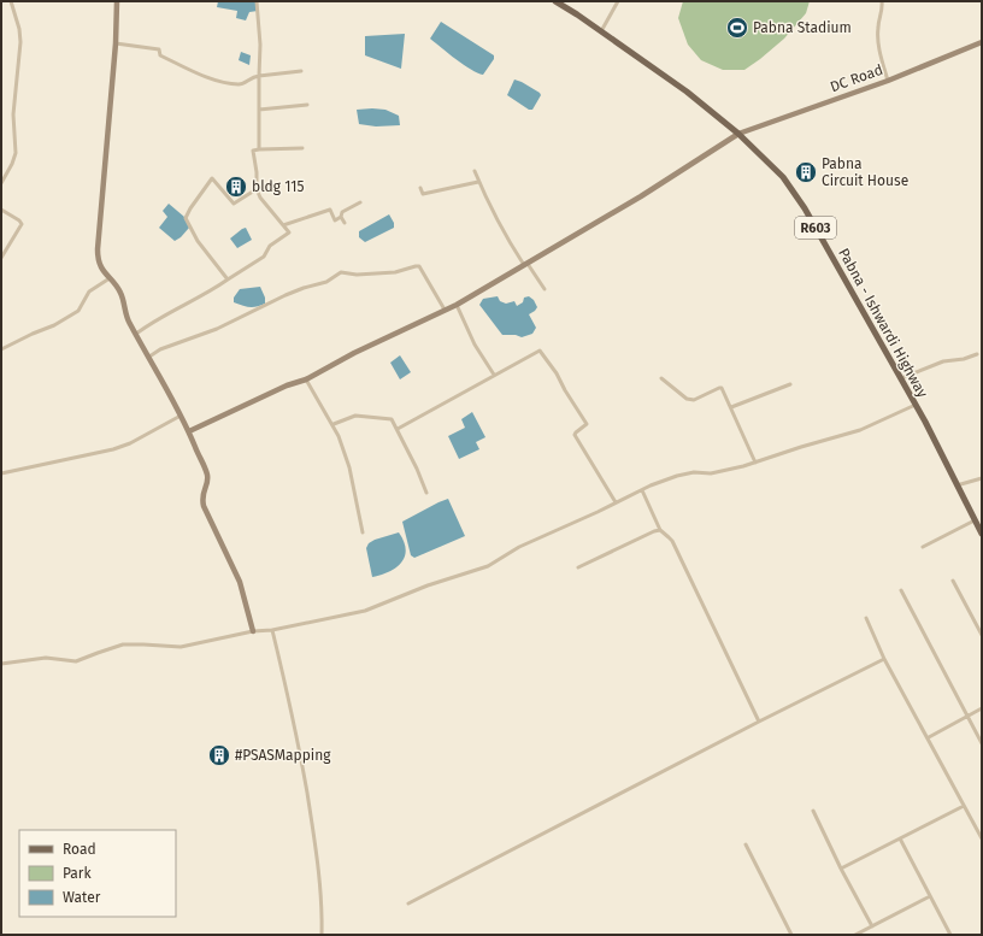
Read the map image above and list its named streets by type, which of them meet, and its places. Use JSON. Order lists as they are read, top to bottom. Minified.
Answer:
{"streets":{"main road":["R603","Pabna - Ishwardi Highway"],"street":["DC Road"]},"crossings":[["DC Road","Pabna - Ishwardi Highway"]],"places":{"sports":["Pabna Stadium"],"building":["Pabna Circuit House","bldg 115","#PSASMapping"]},"legend":["Road","Park","Water"]}
